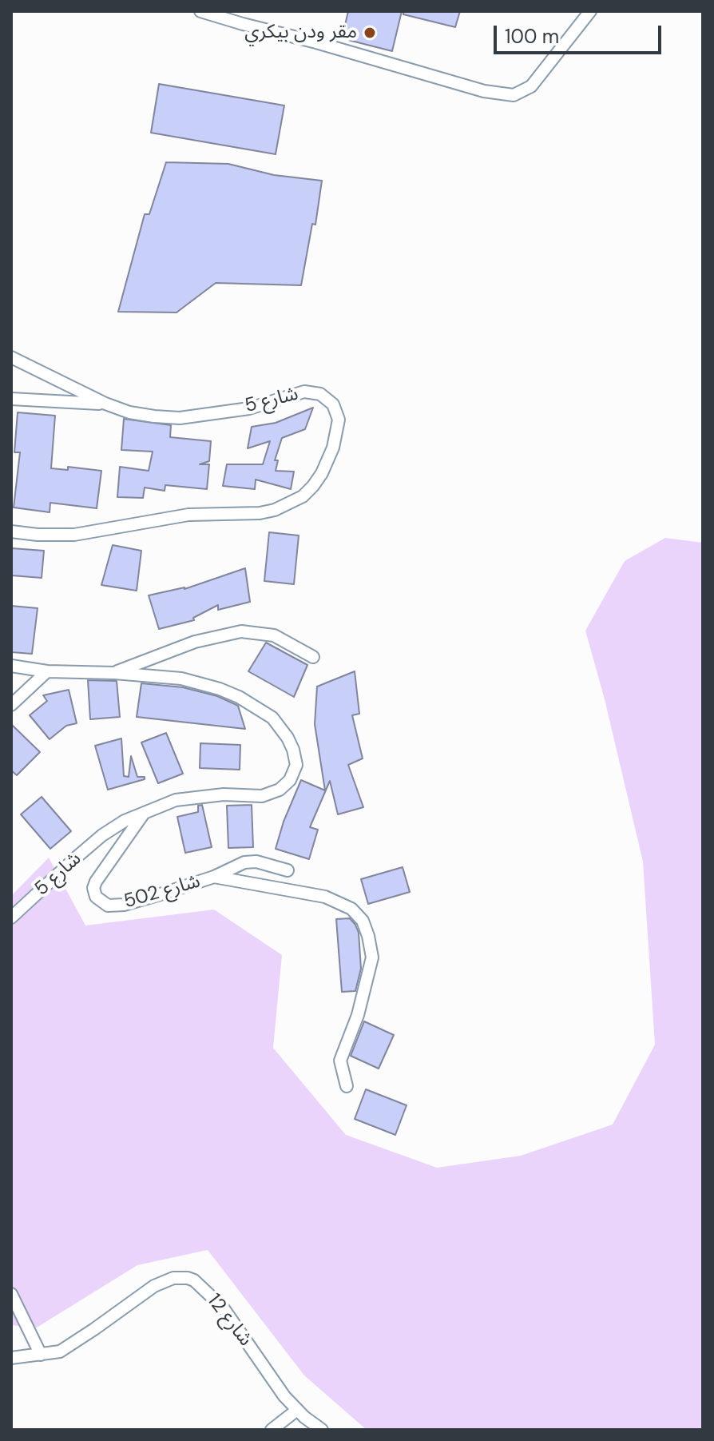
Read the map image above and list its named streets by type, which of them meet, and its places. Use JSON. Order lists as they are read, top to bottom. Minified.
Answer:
{"streets":{"street":["شارع 5","شارع 502","شارع 12"]},"crossings":[["شارع 5","شارع 502"]],"places":["مقر ودن بيكري"],"scale_bar":"100 m"}
